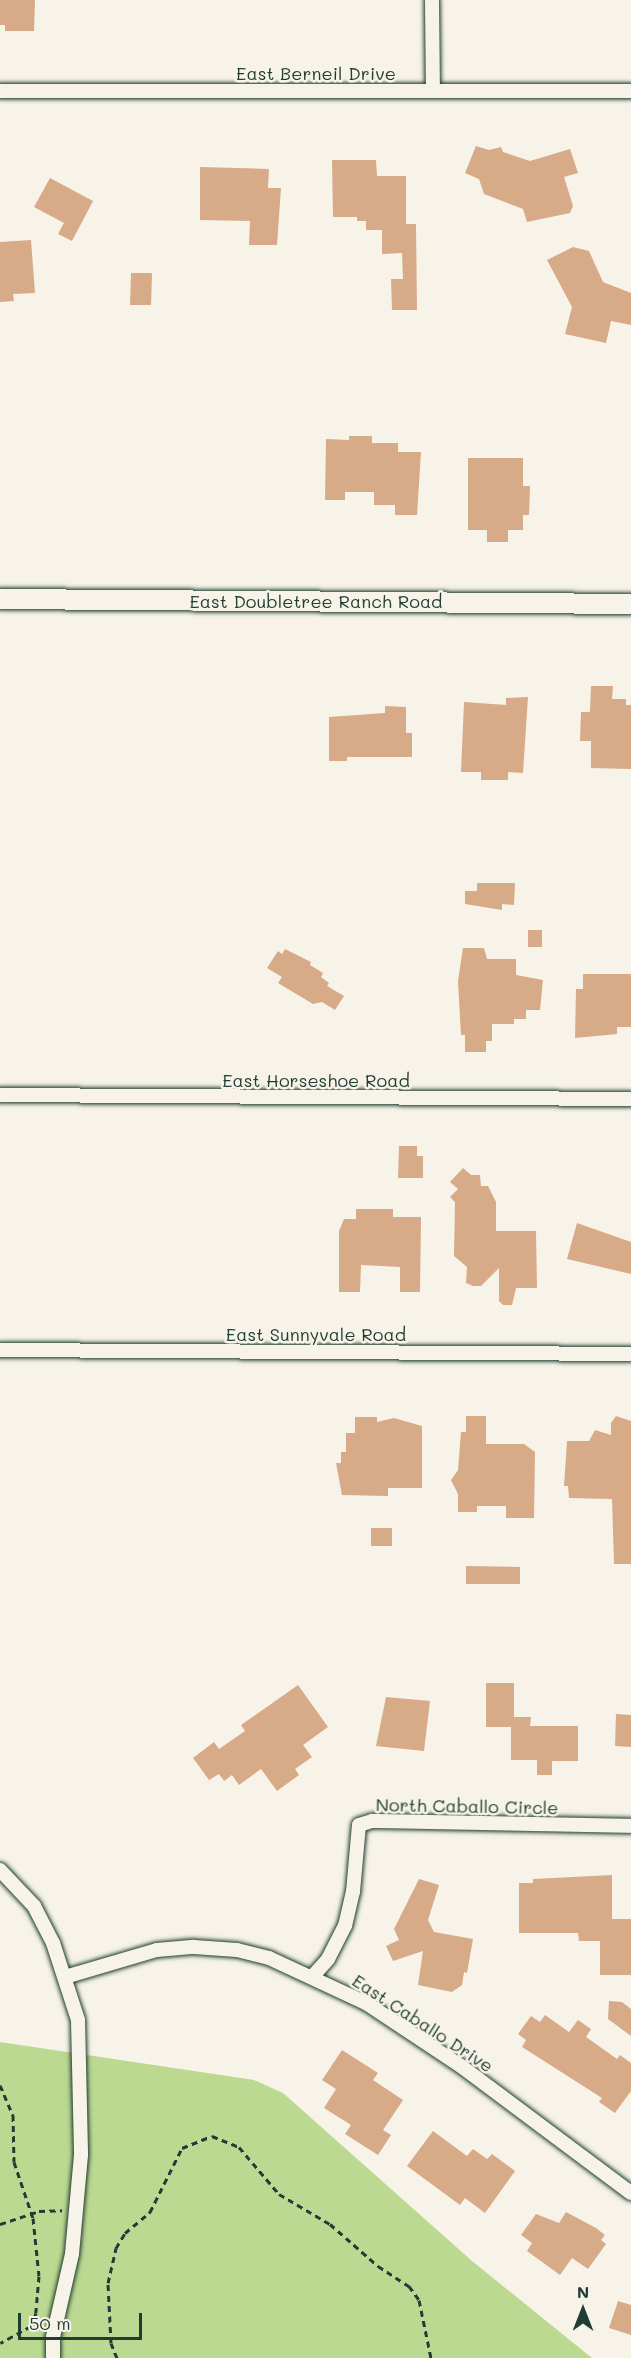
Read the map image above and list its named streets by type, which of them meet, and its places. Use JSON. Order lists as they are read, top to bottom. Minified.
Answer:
{"streets":{"main road":["East Doubletree Ranch Road"],"street":["East Berneil Drive","East Horseshoe Road","East Sunnyvale Road","North Caballo Circle","East Caballo Drive"]},"crossings":[["North Caballo Circle","East Caballo Drive"]],"scale_bar":"50 m","north":"top"}
